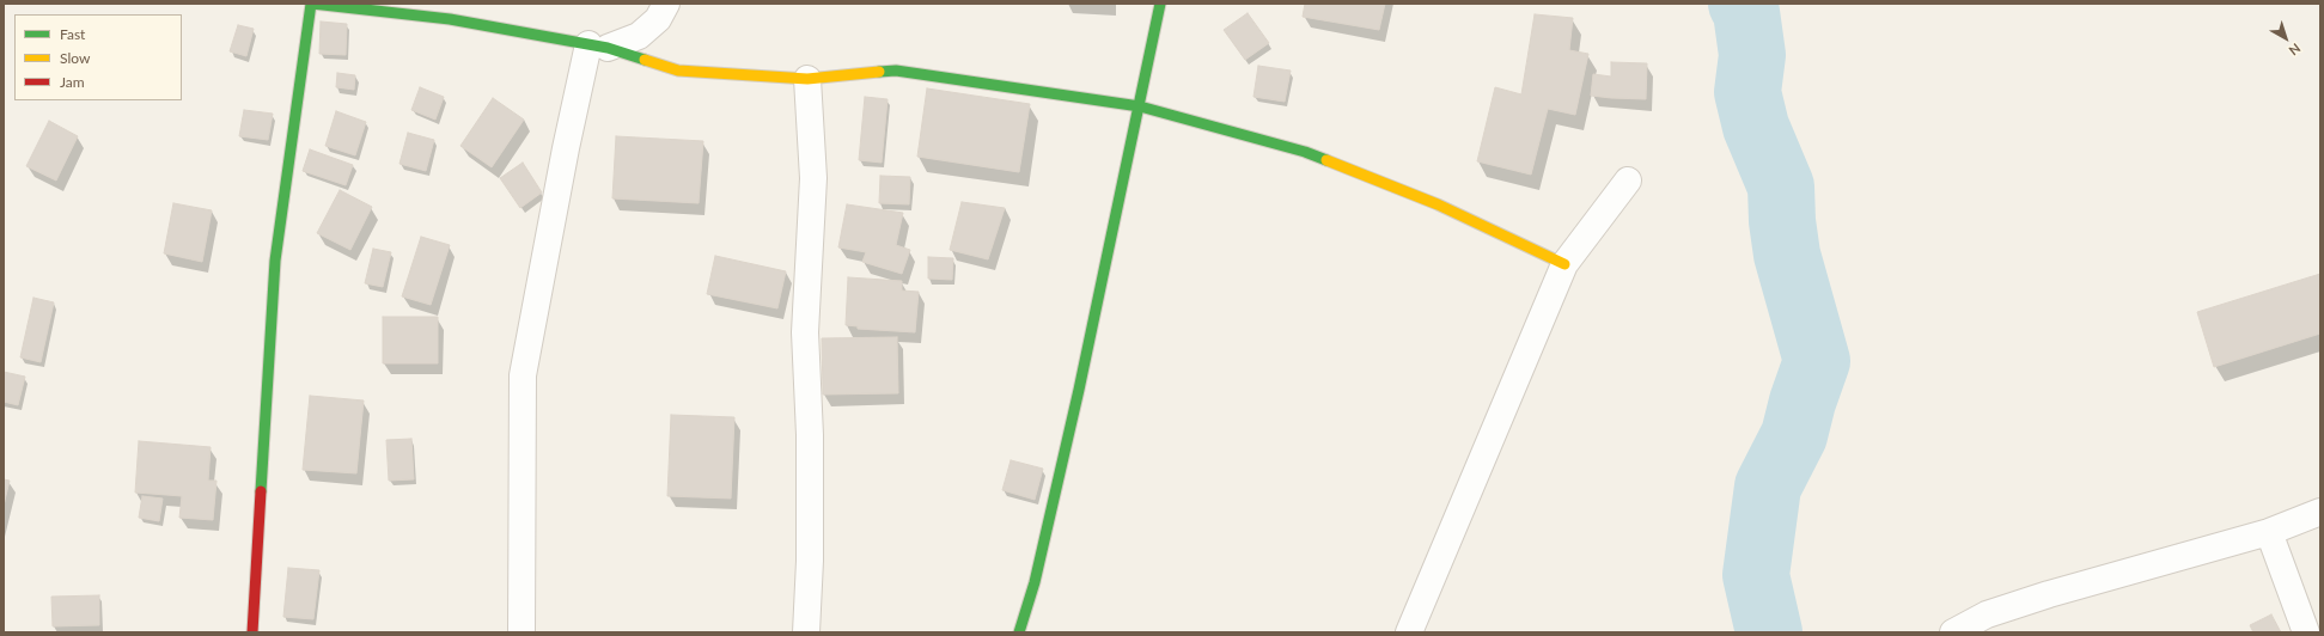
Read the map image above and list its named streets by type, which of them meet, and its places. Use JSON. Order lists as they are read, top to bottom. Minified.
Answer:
{"legend":["Fast","Slow","Jam"],"north":"bottom right"}
